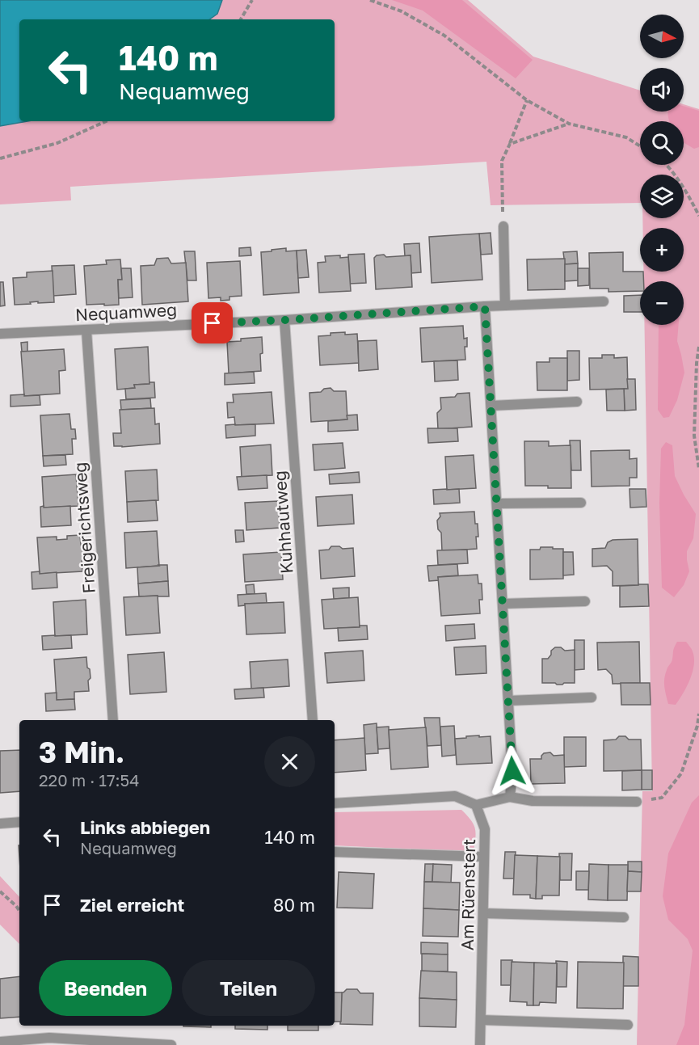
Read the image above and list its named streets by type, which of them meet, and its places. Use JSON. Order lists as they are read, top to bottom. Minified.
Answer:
{"streets":{"street":["Nequamweg","Kuhhautweg","Freigerichtsweg","Am Rüenstert"]},"crossings":[["Nequamweg","Kuhhautweg"],["Nequamweg","Freigerichtsweg"]],"north":"right","page":{"map_buttons":["+","−"],"turn":["140 m","Nequamweg"],"heading":["3 Min.","220 m · 17:54"],"list":[{"name":"Links abbiegen","note":"Nequamweg","value":"140 m"},{"name":"Ziel erreicht","value":"80 m"}],"buttons":["Beenden","Teilen"]}}
